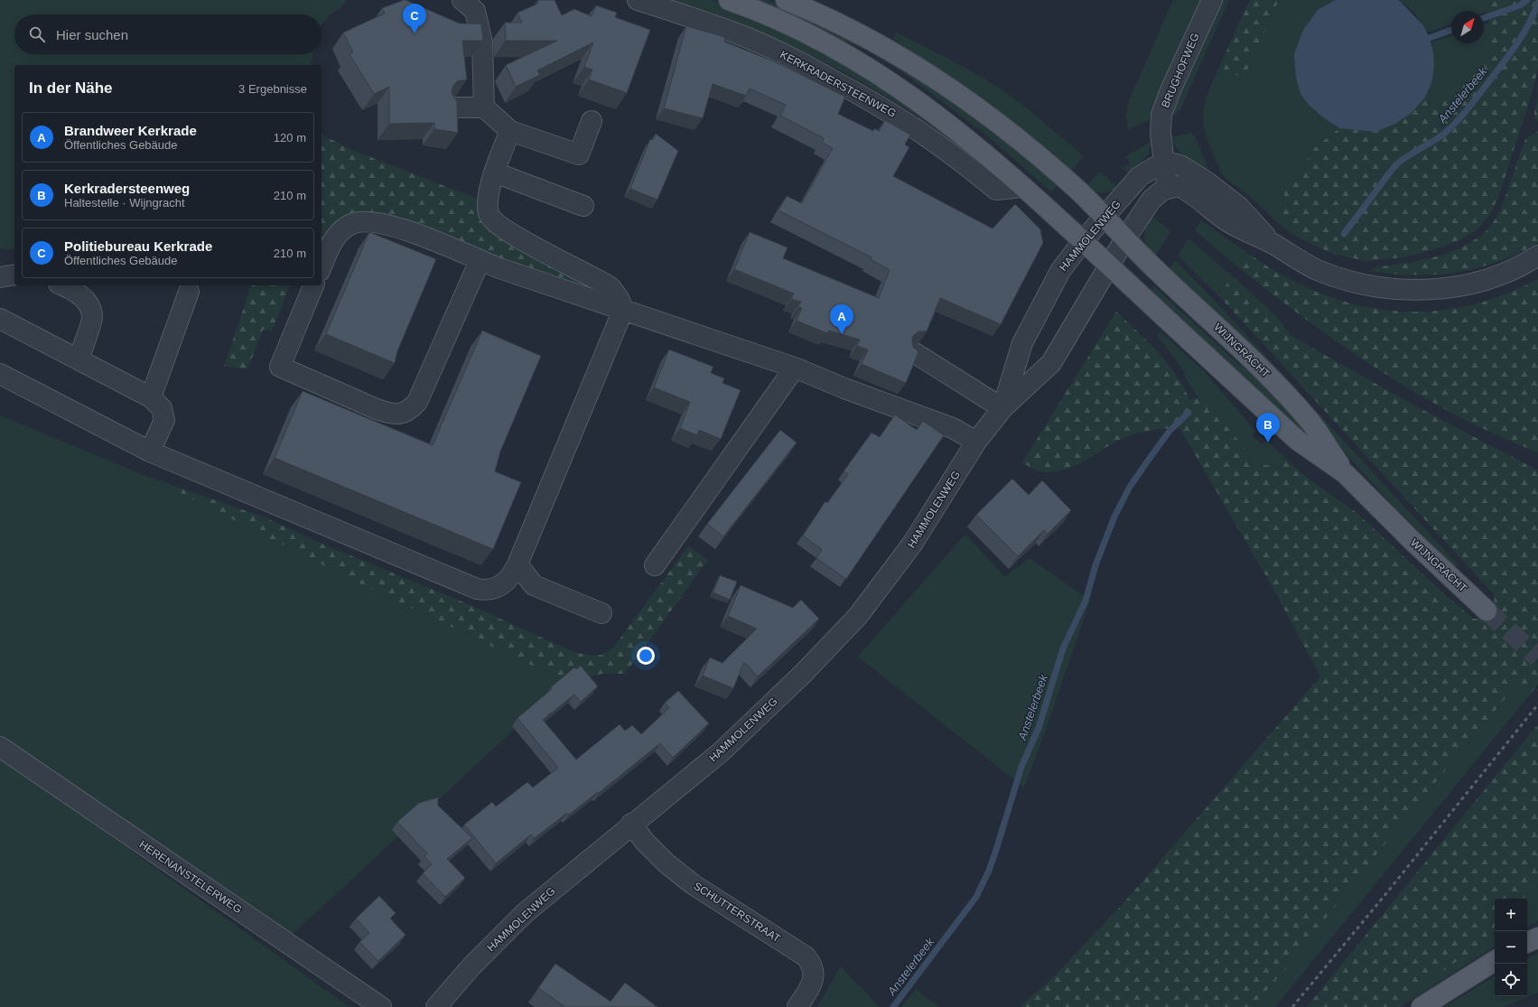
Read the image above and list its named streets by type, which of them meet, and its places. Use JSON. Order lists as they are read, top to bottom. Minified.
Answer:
{"streets":{"main road":["WIJNGRACHT"],"street":["BRUGHOFWEG","KERKRADERSTEENWEG","HAMMOLENWEG","HERENANSTELERWEG","SCHUTTERSTRAAT"]},"crossings":[["BRUGHOFWEG","HAMMOLENWEG"],["HAMMOLENWEG","WIJNGRACHT"],["HAMMOLENWEG","SCHUTTERSTRAAT"]],"water":["Anstelerbeek"],"north":"top right","page":{"pins":["C","A","B"],"search":"Hier suchen","heading":["In der Nähe","3 Ergebnisse"],"list":[{"mark":"A","name":"Brandweer Kerkrade","note":"Öffentliches Gebäude","value":"120 m"},{"mark":"B","name":"Kerkradersteenweg","note":"Haltestelle · Wijngracht","value":"210 m"},{"mark":"C","name":"Politiebureau Kerkrade","note":"Öffentliches Gebäude","value":"210 m"}],"map_buttons":["+","−"]}}
